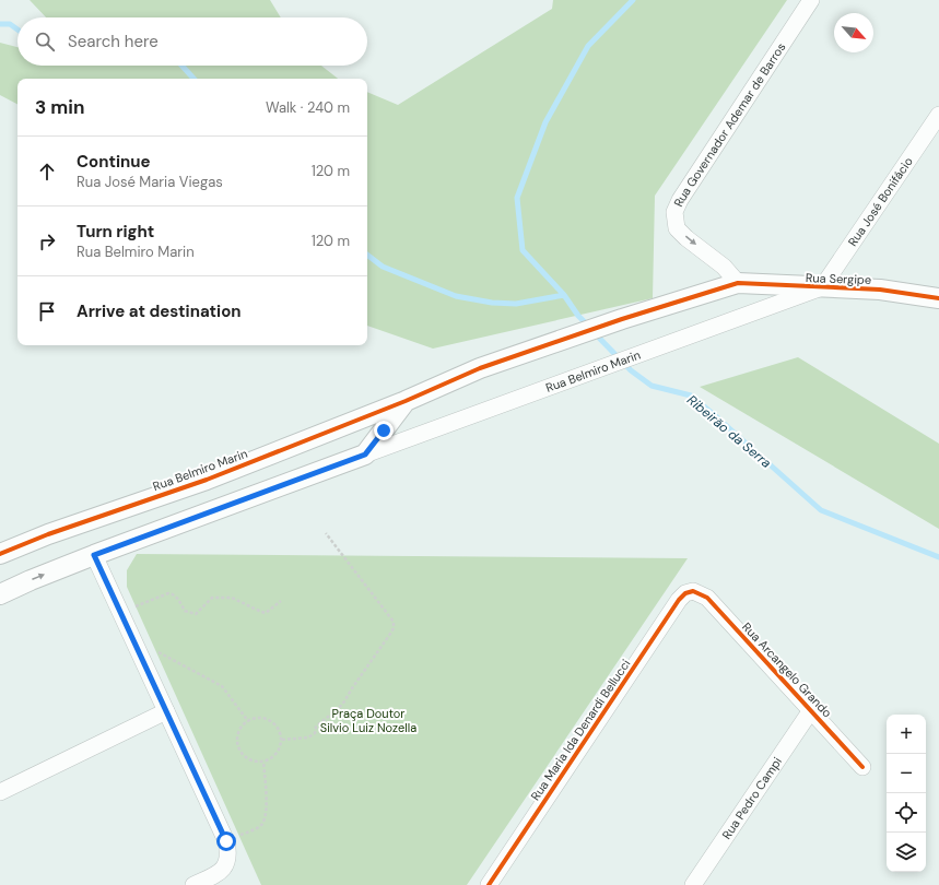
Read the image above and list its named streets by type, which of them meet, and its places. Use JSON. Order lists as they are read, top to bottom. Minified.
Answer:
{"streets":{"street":["Rua Governador Ademar de Barros","Rua José Bonifácio","Rua Sergipe","Rua Belmiro Marin","Rua Arcangelo Grando","Rua Maria Ida Denardi Bellucci","Rua Pedro Campi"]},"crossings":[["Rua Governador Ademar de Barros","Rua Sergipe"],["Rua Governador Ademar de Barros","Rua Belmiro Marin"],["Rua José Bonifácio","Rua Sergipe"],["Rua José Bonifácio","Rua Belmiro Marin"],["Rua Sergipe","Rua Belmiro Marin"],["Rua Arcangelo Grando","Rua Maria Ida Denardi Bellucci"],["Rua Arcangelo Grando","Rua Pedro Campi"]],"one_way":["Rua Governador Ademar de Barros"],"water":["Ribeirão da Serra"],"parks":["Praça Doutor Silvio Luiz Nozella"],"north":"bottom right","page":{"search":"Search here","heading":["3 min","Walk · 240 m"],"list":[["Continue","Rua José Maria Viegas","120 m"],["Turn right","Rua Belmiro Marin","120 m"],"Arrive at destination"],"map_buttons":["+","−"]}}
